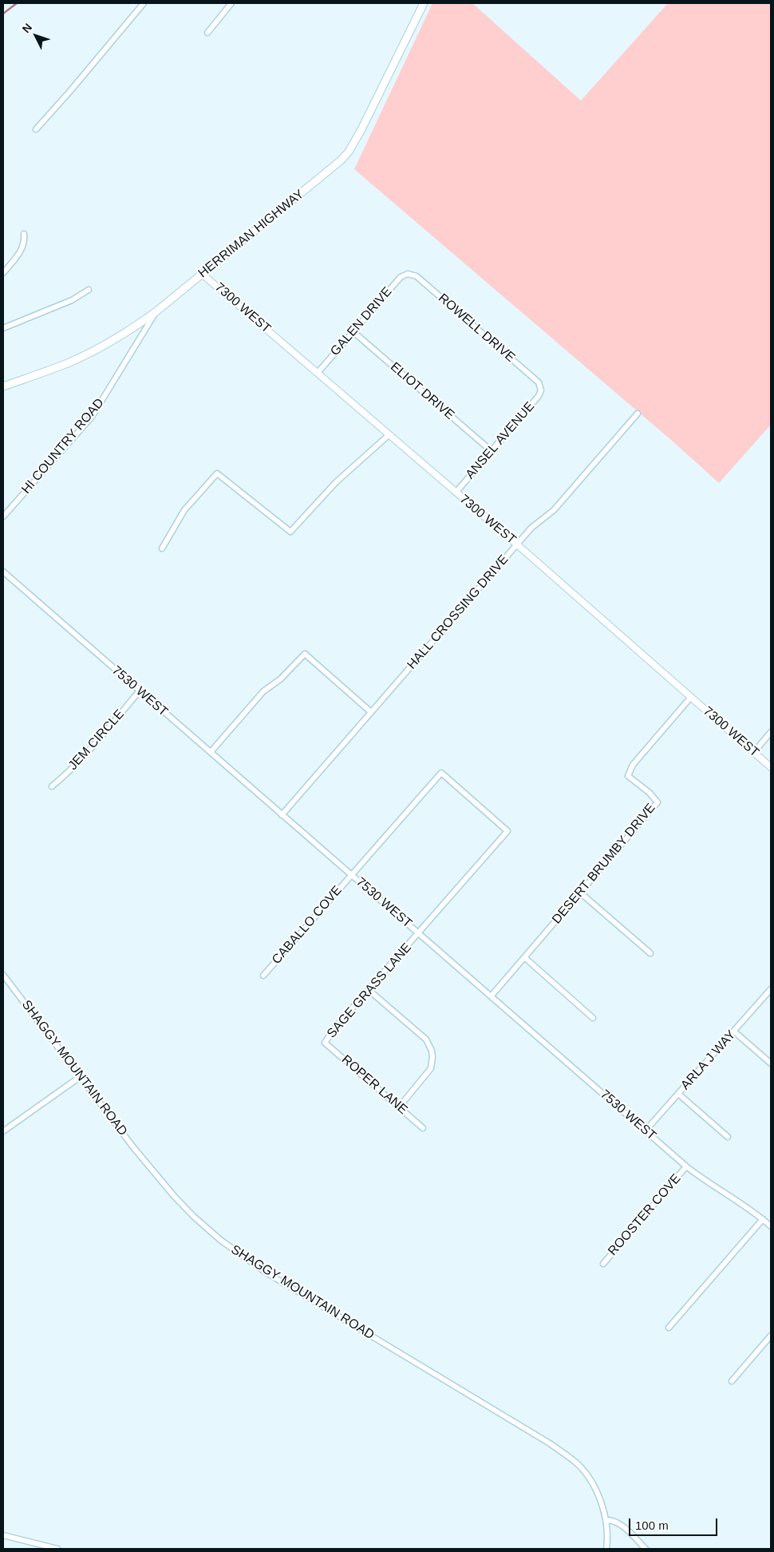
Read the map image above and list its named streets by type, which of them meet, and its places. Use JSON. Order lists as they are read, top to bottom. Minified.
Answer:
{"streets":{"main road":["HERRIMAN HIGHWAY"],"street":["7300 WEST","GALEN DRIVE","ROWELL DRIVE","ELIOT DRIVE","ANSEL AVENUE","HI COUNTRY ROAD","HALL CROSSING DRIVE","7530 WEST","JEM CIRCLE","DESERT BRUMBY DRIVE","CABALLO COVE","SAGE GRASS LANE","ARLA J WAY","SHAGGY MOUNTAIN ROAD","ROPER LANE","ROOSTER COVE"]},"crossings":[["HERRIMAN HIGHWAY","7300 WEST"],["HERRIMAN HIGHWAY","HI COUNTRY ROAD"],["7300 WEST","GALEN DRIVE"],["7300 WEST","ANSEL AVENUE"],["7300 WEST","HALL CROSSING DRIVE"],["7300 WEST","DESERT BRUMBY DRIVE"],["GALEN DRIVE","ROWELL DRIVE"],["GALEN DRIVE","ELIOT DRIVE"],["ROWELL DRIVE","ANSEL AVENUE"],["ELIOT DRIVE","ANSEL AVENUE"],["HALL CROSSING DRIVE","7530 WEST"],["7530 WEST","JEM CIRCLE"],["7530 WEST","DESERT BRUMBY DRIVE"],["7530 WEST","CABALLO COVE"],["7530 WEST","SAGE GRASS LANE"],["7530 WEST","ARLA J WAY"],["7530 WEST","ROOSTER COVE"],["CABALLO COVE","SAGE GRASS LANE"],["SAGE GRASS LANE","ROPER LANE"]],"scale_bar":"100 m","north":"top left"}
